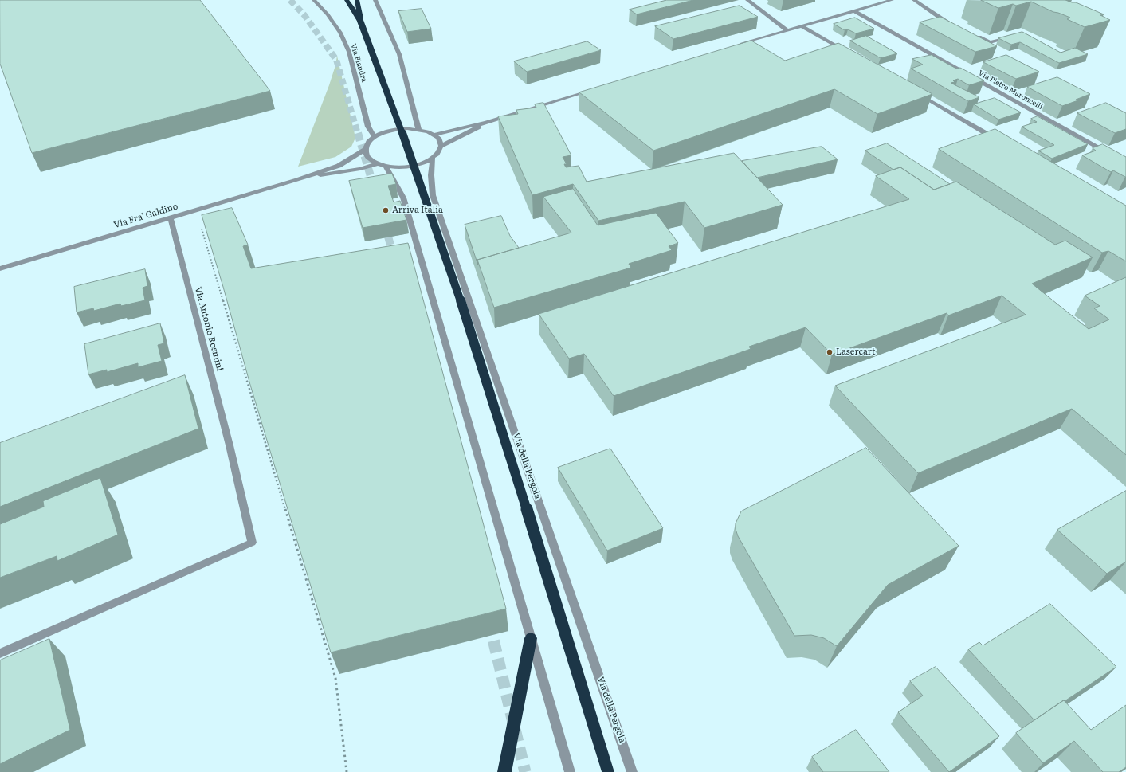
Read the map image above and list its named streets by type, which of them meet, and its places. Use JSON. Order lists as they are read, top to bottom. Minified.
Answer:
{"streets":{"street":["Via Fiandra","Via Pietro Maroncelli","Via Fra' Galdino","Via Antonio Rosmini","Via della Pergola"]},"crossings":[["Via Fra' Galdino","Via Antonio Rosmini"]],"places":["Arriva Italia","Lasercart"]}
